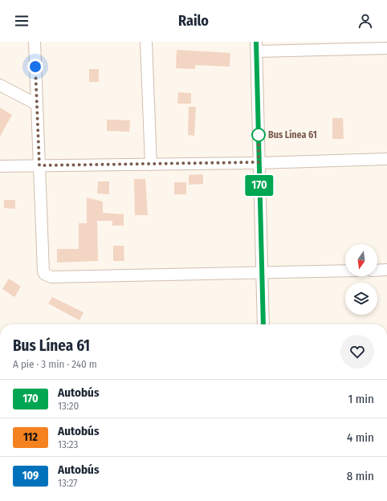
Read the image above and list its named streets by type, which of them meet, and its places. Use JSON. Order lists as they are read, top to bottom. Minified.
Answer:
{"places":["Bus Línea 61"],"lines":["bus line 170"],"north":"bottom","page":{"header":"Railo","on_map":"170","heading":["Bus Línea 61","A pie · 3 min · 240 m"],"list":[{"mark":"170","name":"Autobús","note":"13:20","value":"1 min"},{"mark":"112","name":"Autobús","note":"13:23","value":"4 min"},{"mark":"109","name":"Autobús","note":"13:27","value":"8 min"}]}}
